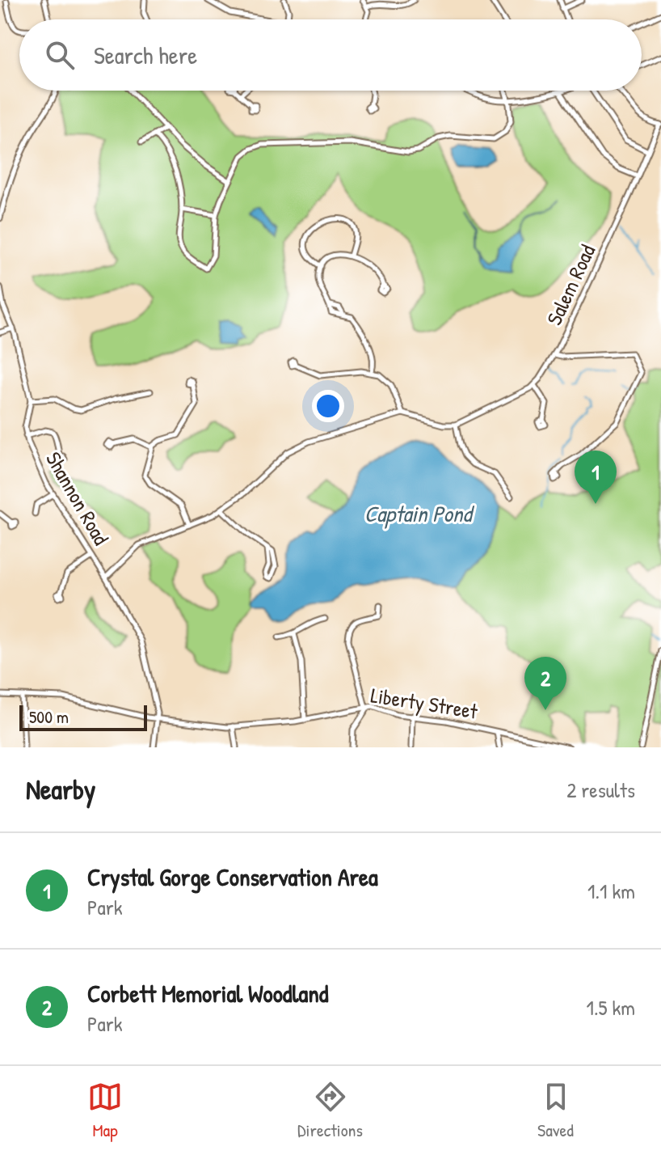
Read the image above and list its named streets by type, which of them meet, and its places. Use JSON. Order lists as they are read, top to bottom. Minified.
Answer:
{"streets":{"street":["Salem Road","Shannon Road","Liberty Street"]},"crossings":[["Shannon Road","Liberty Street"]],"water":["Captain Pond"],"scale_bar":"500 m","page":{"search":"Search here","pins":["1","2"],"scale":"500 m","heading":["Nearby","2 results"],"list":[{"mark":"1","name":"Crystal Gorge Conservation Area","note":"Park","value":"1.1 km"},{"mark":"2","name":"Corbett Memorial Woodland","note":"Park","value":"1.5 km"}],"nav":["Map","Directions","Saved"]}}
